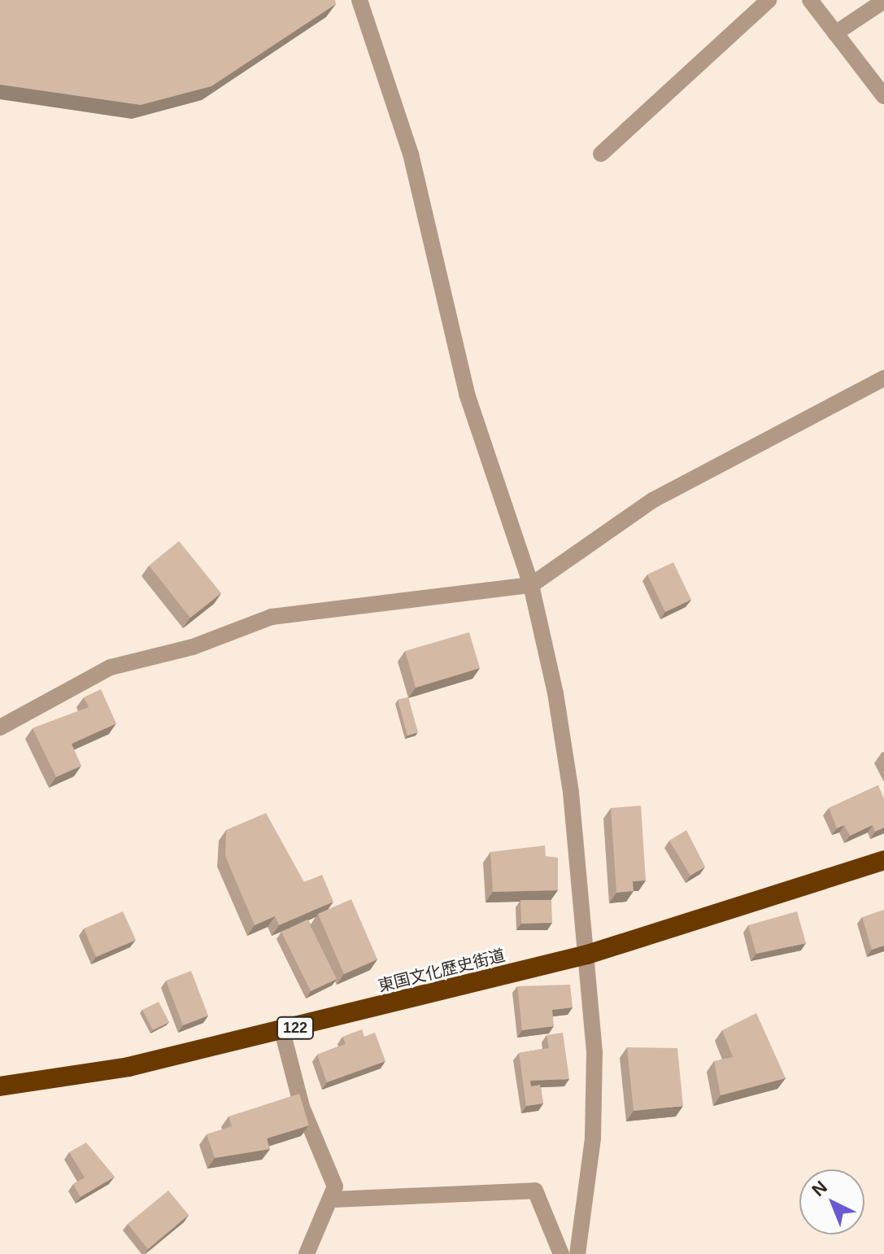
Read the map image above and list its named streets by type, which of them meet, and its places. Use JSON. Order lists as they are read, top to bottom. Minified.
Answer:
{"streets":{"highway":["東国文化歴史街道","122"]},"north":"top left"}
